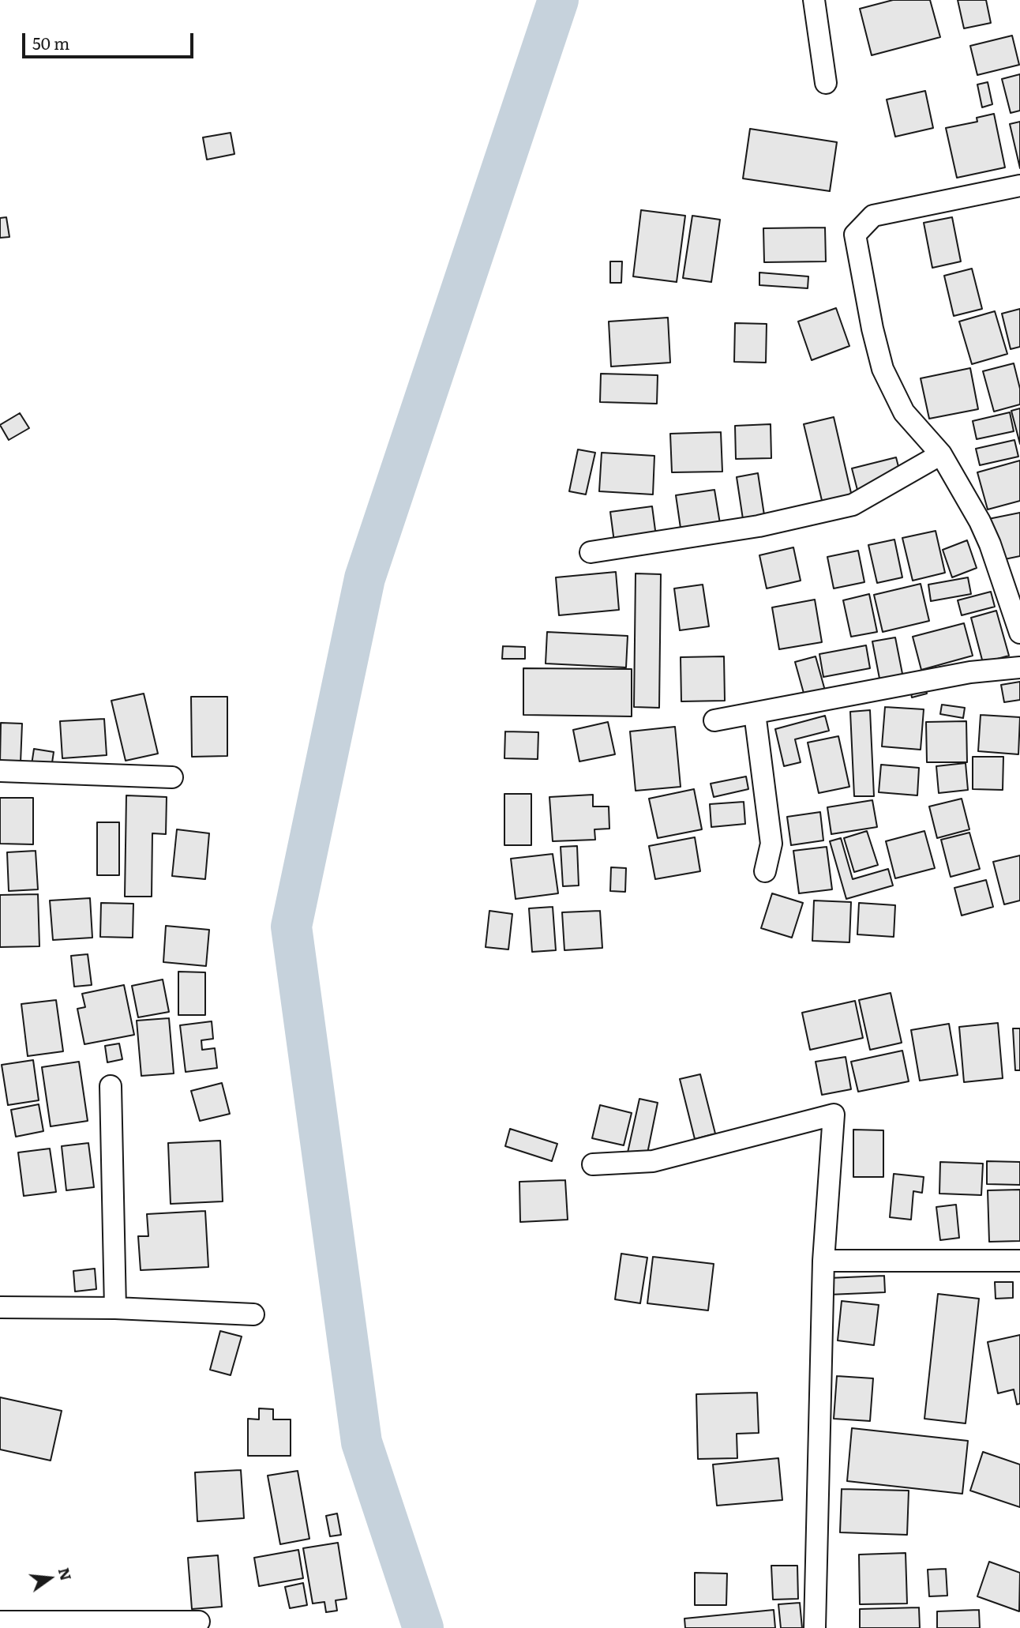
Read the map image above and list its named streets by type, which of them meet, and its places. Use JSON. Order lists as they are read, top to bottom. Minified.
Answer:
{"scale_bar":"50 m","north":"right"}
